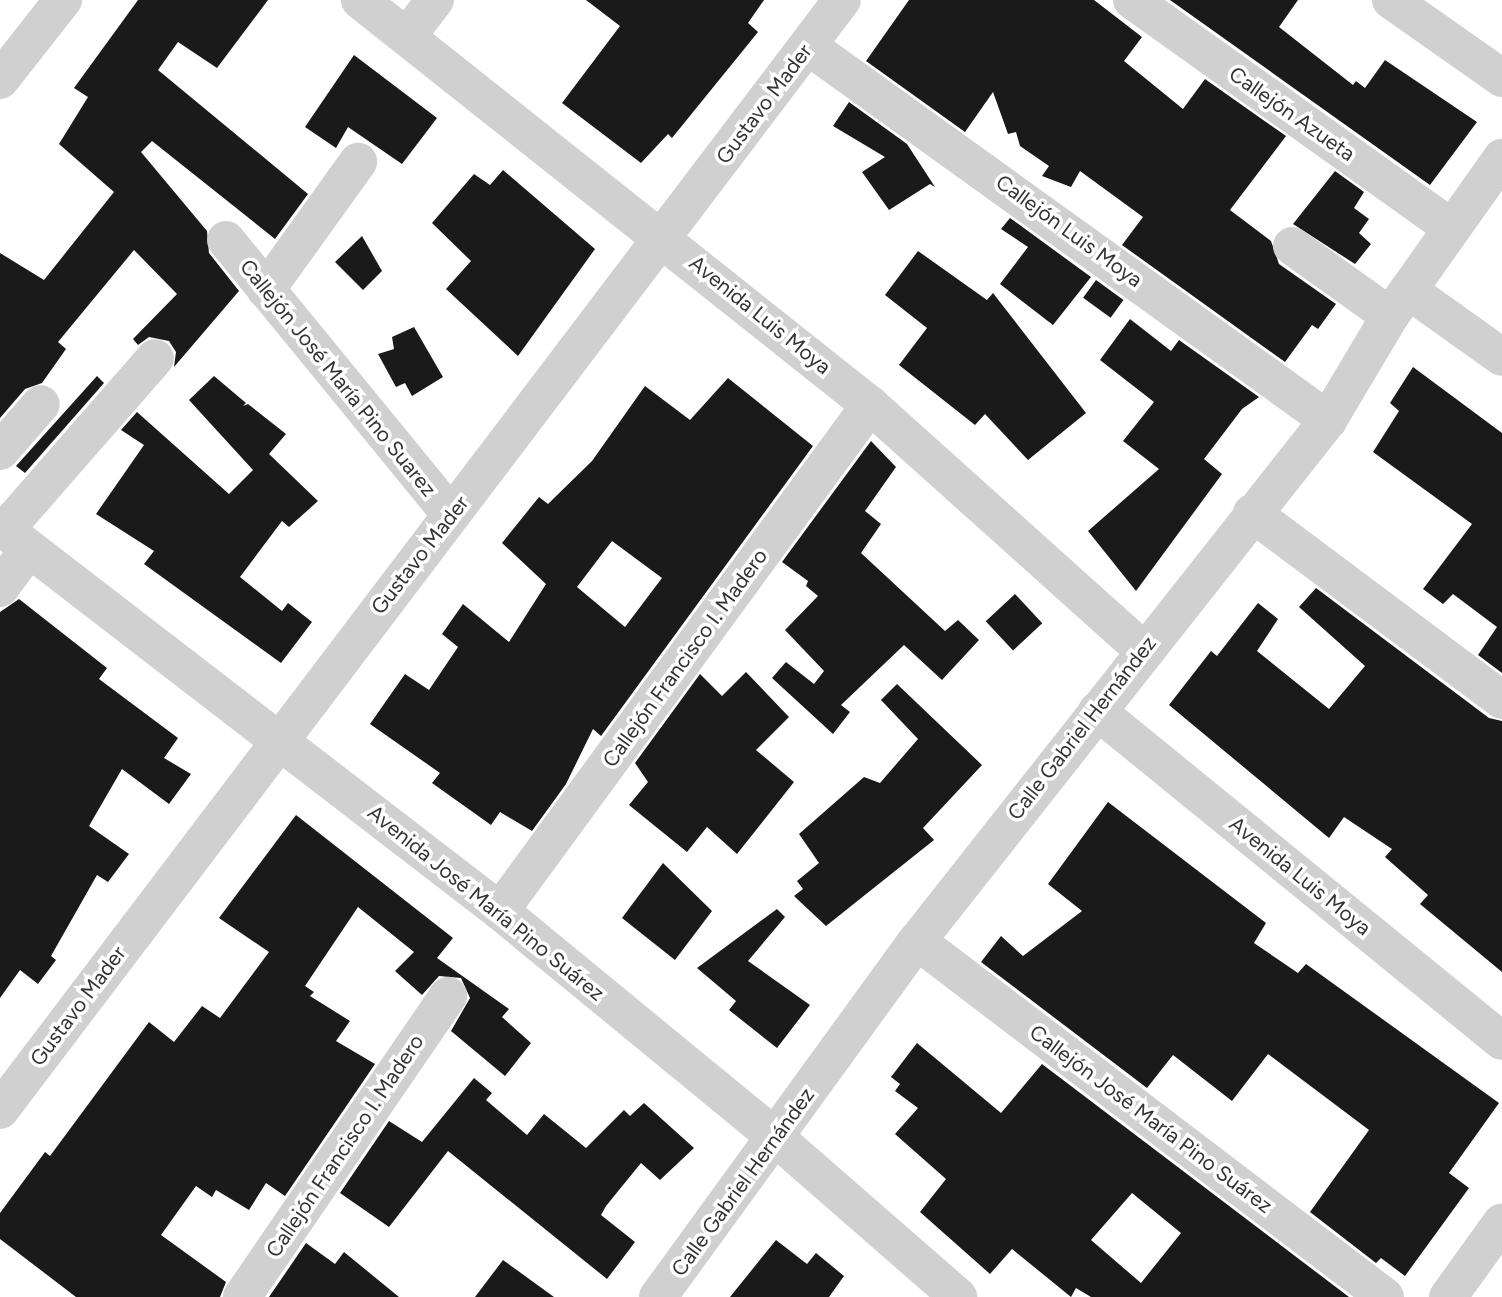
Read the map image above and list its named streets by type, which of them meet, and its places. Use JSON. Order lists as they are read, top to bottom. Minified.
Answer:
{"streets":{"street":["Gustavo Mader","Callejón Azueta","Callejón Luis Moya","Avenida Luis Moya","Callejón José María Pino Suarez","Callejón Francisco I. Madero","Calle Gabriel Hernández","Avenida José María Pino Suárez","Callejón José María Pino Suárez"]},"crossings":[["Gustavo Mader","Callejón Luis Moya"],["Gustavo Mader","Avenida Luis Moya"],["Gustavo Mader","Callejón José María Pino Suarez"],["Gustavo Mader","Avenida José María Pino Suárez"],["Callejón Azueta","Calle Gabriel Hernández"],["Callejón Luis Moya","Calle Gabriel Hernández"],["Avenida Luis Moya","Callejón Francisco I. Madero"],["Avenida Luis Moya","Calle Gabriel Hernández"],["Callejón Francisco I. Madero","Avenida José María Pino Suárez"],["Calle Gabriel Hernández","Avenida José María Pino Suárez"],["Calle Gabriel Hernández","Callejón José María Pino Suárez"]]}
